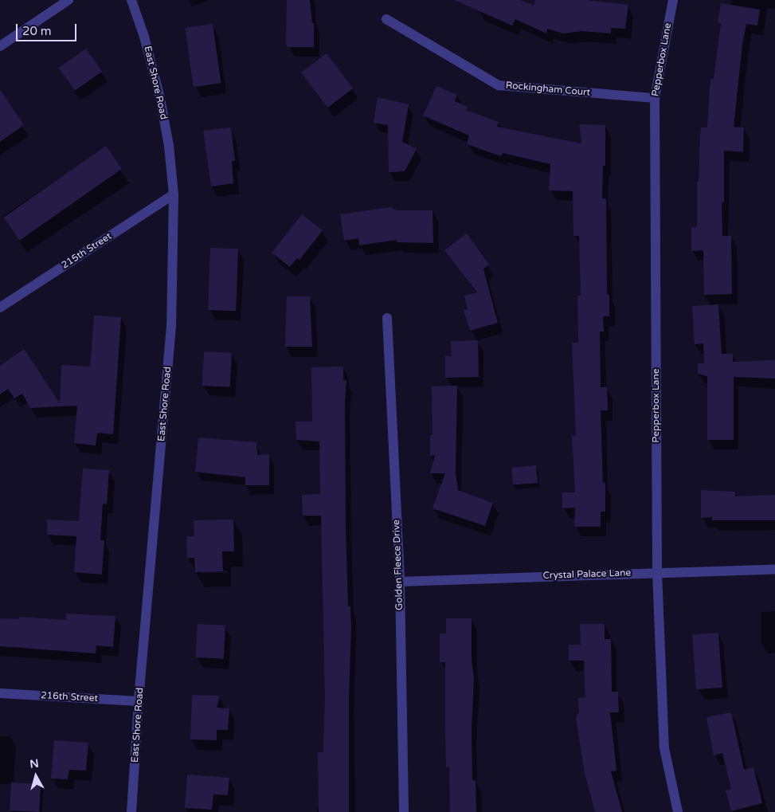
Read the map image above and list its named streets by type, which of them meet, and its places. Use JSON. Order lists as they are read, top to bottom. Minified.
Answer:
{"streets":{"street":["Pepperbox Lane","East Shore Road","Rockingham Court","215th Street","Golden Fleece Drive","Crystal Palace Lane","216th Street"]},"crossings":[["Pepperbox Lane","Rockingham Court"],["Pepperbox Lane","Crystal Palace Lane"],["East Shore Road","215th Street"],["East Shore Road","216th Street"],["Golden Fleece Drive","Crystal Palace Lane"]],"scale_bar":"20 m","north":"top"}
